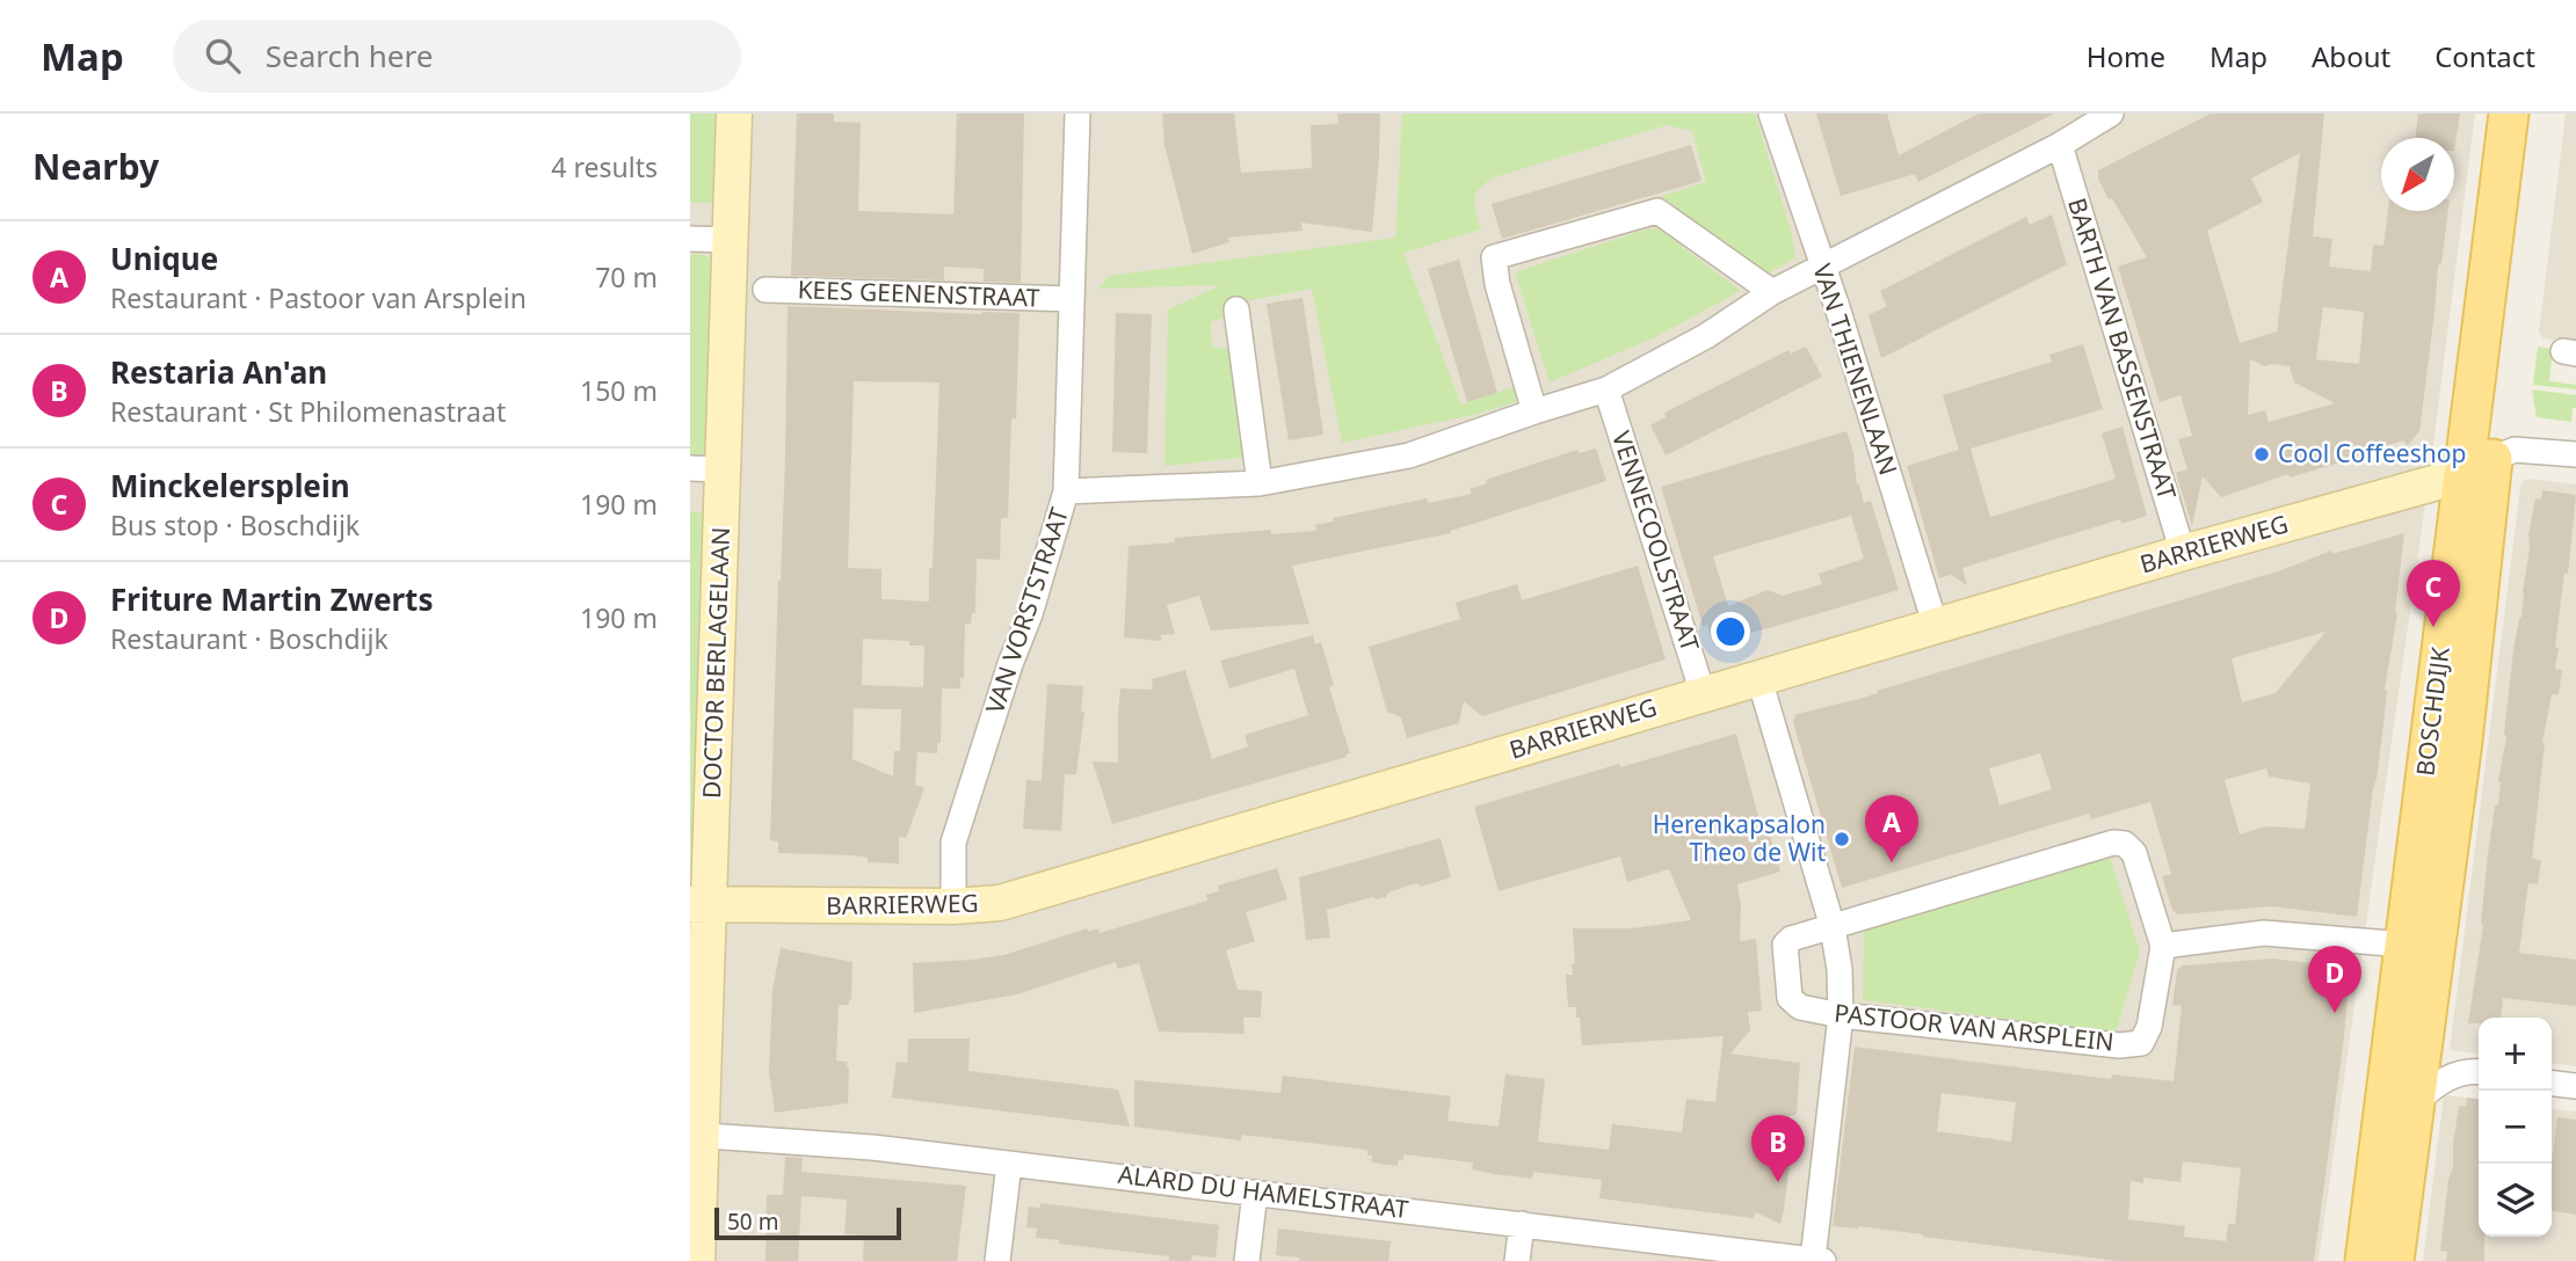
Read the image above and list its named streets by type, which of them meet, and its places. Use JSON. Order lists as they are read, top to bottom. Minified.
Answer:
{"streets":{"main road":["BOSCHDIJK"],"street":["KEES GEENENSTRAAT","BARTH VAN BASSENSTRAAT","VAN THIENENLAAN","VENNECOOLSTRAAT","BARRIERWEG","VAN VORSTSTRAAT","DOCTOR BERLAGELAAN","PASTOOR VAN ARSPLEIN","ALARD DU HAMELSTRAAT"]},"crossings":[["KEES GEENENSTRAAT","VAN VORSTSTRAAT"],["BARTH VAN BASSENSTRAAT","BARRIERWEG"],["VAN THIENENLAAN","BARRIERWEG"],["VENNECOOLSTRAAT","BARRIERWEG"],["BARRIERWEG","VAN VORSTSTRAAT"],["BARRIERWEG","DOCTOR BERLAGELAAN"],["BARRIERWEG","BOSCHDIJK"],["DOCTOR BERLAGELAAN","ALARD DU HAMELSTRAAT"]],"places":["Cool Coffeeshop","Herenkapsalon Theo de Wit"],"scale_bar":"50 m","north":"bottom left","page":{"header":"Map","search":"Search here","nav":["Home","Map","About","Contact"],"heading":["Nearby","4 results"],"list":[{"mark":"A","name":"Unique","note":"Restaurant · Pastoor van Arsplein","value":"70 m"},{"mark":"B","name":"Restaria An'an","note":"Restaurant · St Philomenastraat","value":"150 m"},{"mark":"C","name":"Minckelersplein","note":"Bus stop · Boschdijk","value":"190 m"},{"mark":"D","name":"Friture Martin Zwerts","note":"Restaurant · Boschdijk","value":"190 m"}],"pins":["C","A","D","B"],"map_buttons":["+","−"],"scale":"50 m"}}
